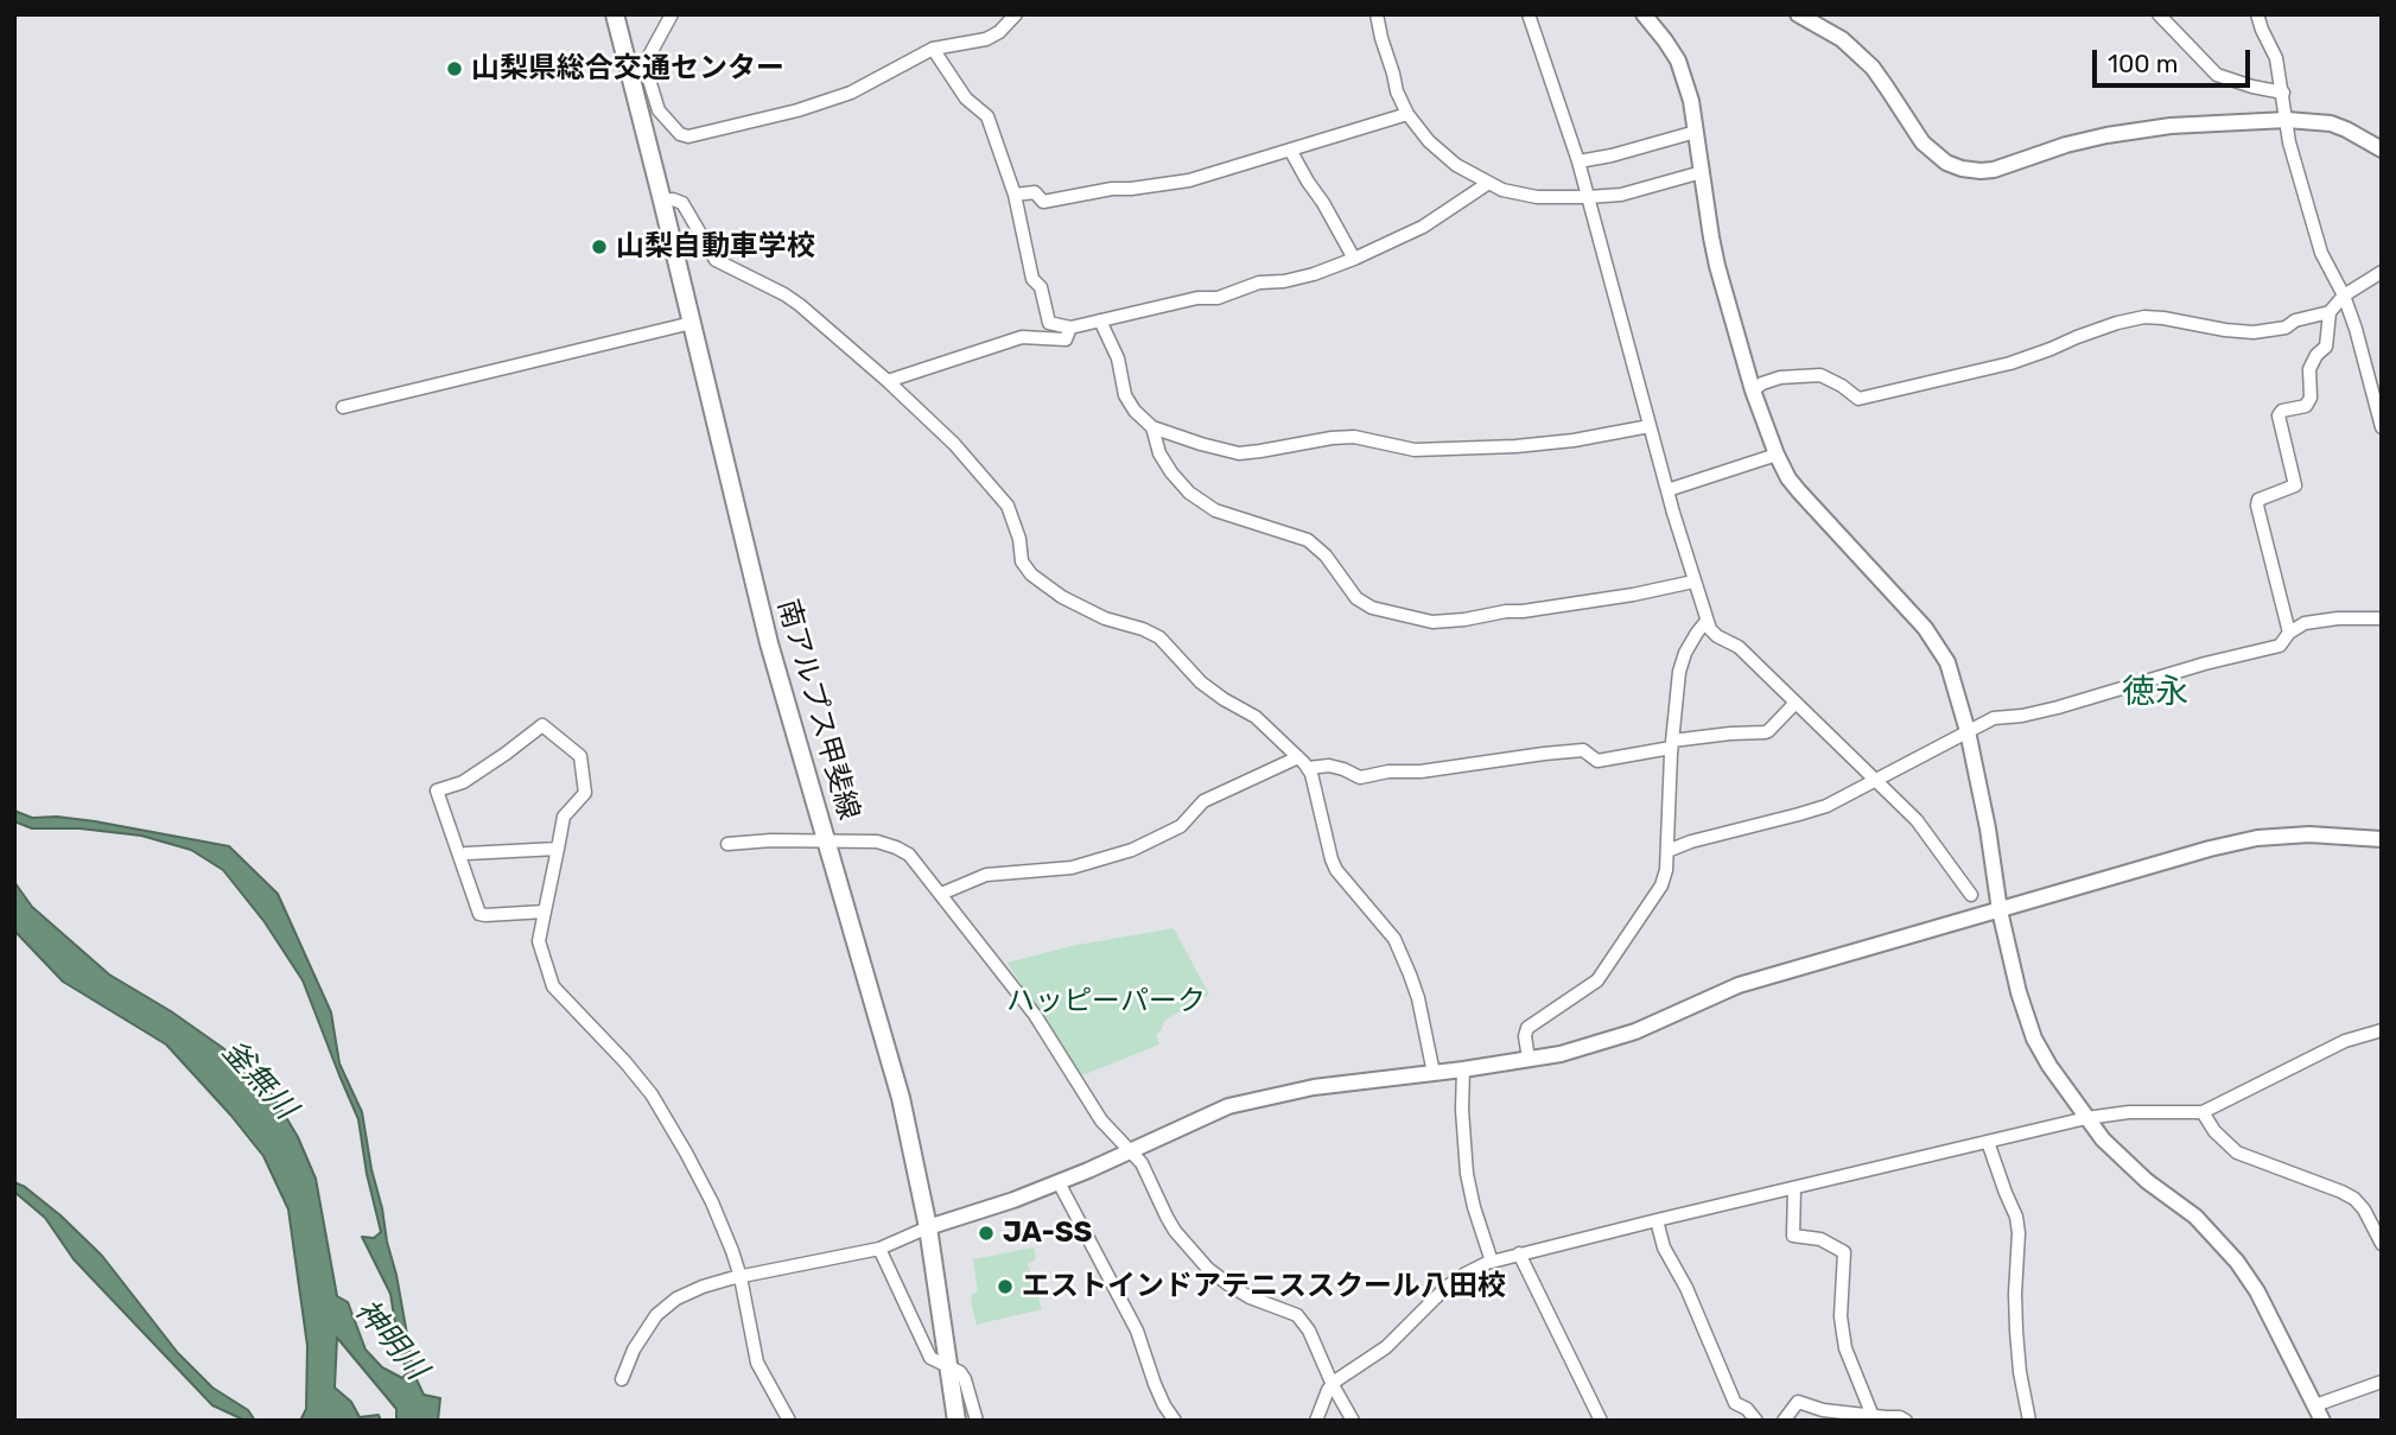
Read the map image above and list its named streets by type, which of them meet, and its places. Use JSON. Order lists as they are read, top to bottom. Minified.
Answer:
{"streets":{"main road":["南アルプス甲斐線"]},"districts":["徳永"],"water":["釜無川","神明川"],"parks":["ハッピーパーク"],"places":["山梨県総合交通センター","山梨自動車学校","JA-SS","エストインドアテニススクール八田校"],"scale_bar":"100 m"}
